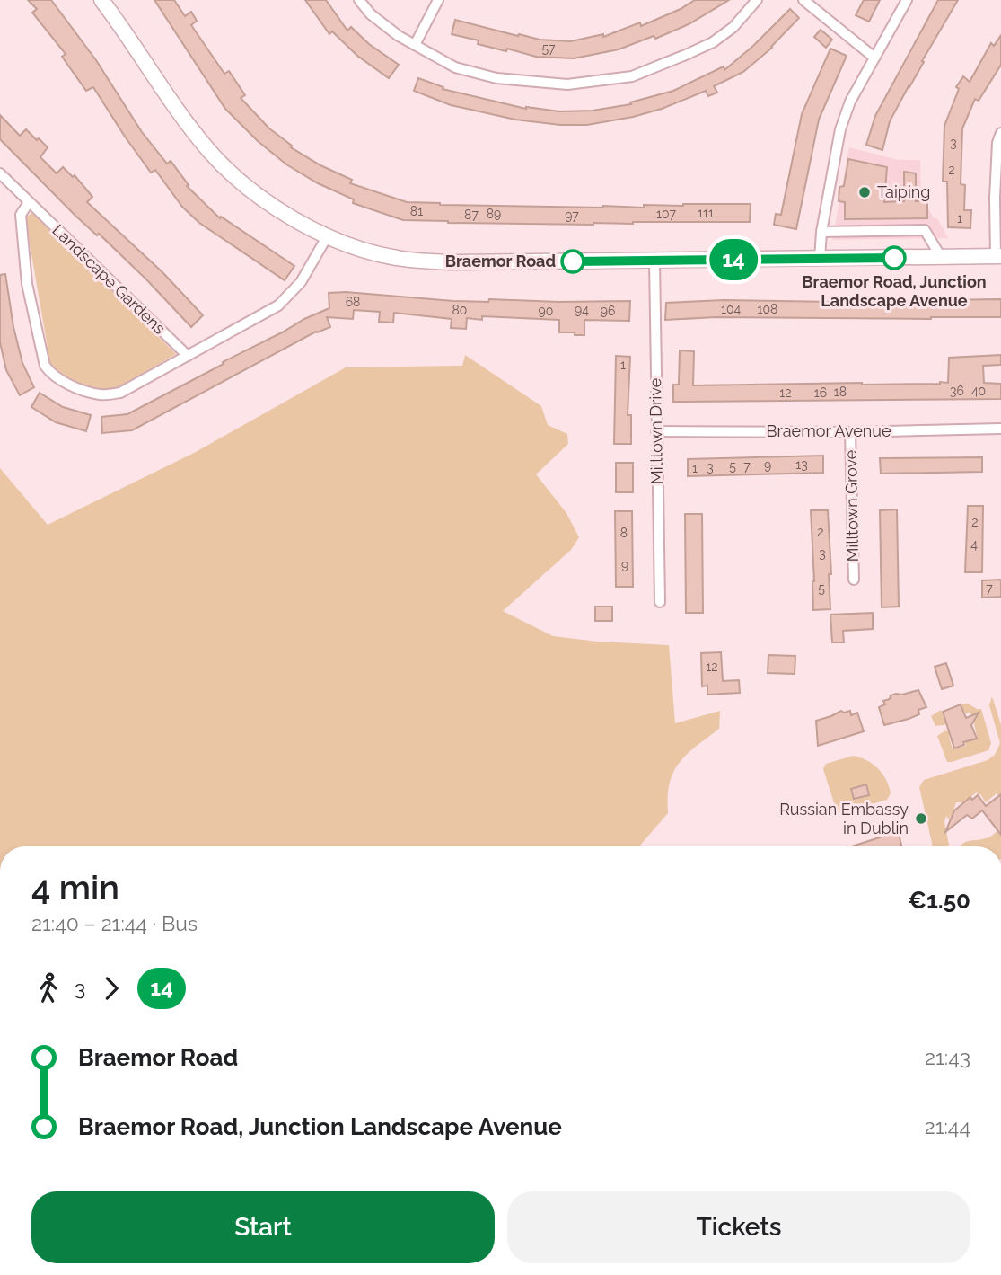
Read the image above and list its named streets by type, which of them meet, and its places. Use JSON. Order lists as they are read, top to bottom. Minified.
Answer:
{"streets":{"street":["Landscape Gardens","Milltown Drive","Braemor Avenue","Milltown Grove"]},"crossings":[["Milltown Drive","Braemor Avenue"],["Braemor Avenue","Milltown Grove"]],"places":["Taiping","Braemor Road, Junction Landscape Avenue","Braemor Road","Russian Embassy in Dublin"],"lines":["bus line 14"],"house_numbers":["57","3","2","81","111","89","107","87","97","1","68","104","108","80","94","90","96","1","36","40","18","12","16","13","9","5","7","3","1","2","2","8","4","3","9","5","7","12"],"page":{"on_map":"14","heading":["4 min","21:40 – 21:44 · Bus","€1.50"],"legs":["3","14"],"list":[{"name":"Braemor Road","value":"21:43"},{"name":"Braemor Road, Junction Landscape Avenue","value":"21:44"}],"buttons":["Start","Tickets"]}}
